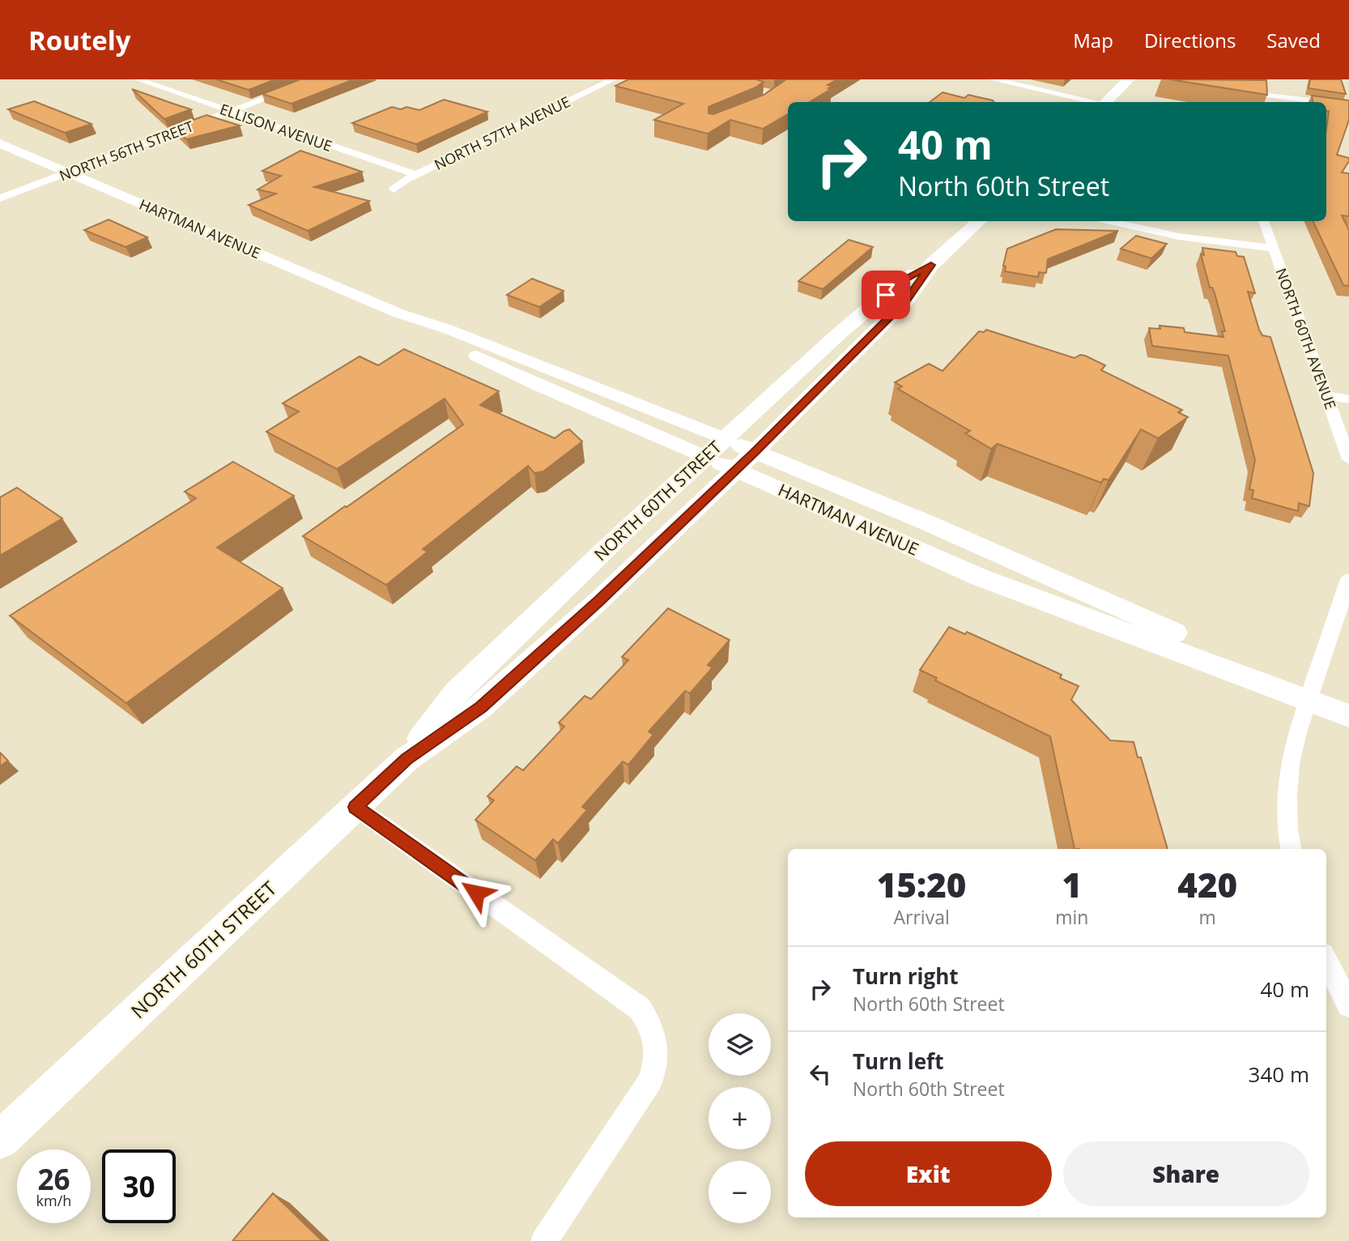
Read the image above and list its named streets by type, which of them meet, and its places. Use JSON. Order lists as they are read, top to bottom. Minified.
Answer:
{"streets":{"main road":["HARTMAN AVENUE","NORTH 60TH STREET"],"street":["ELLISON AVENUE","NORTH 57TH AVENUE","NORTH 56TH STREET","NORTH 60TH AVENUE"]},"crossings":[["ELLISON AVENUE","NORTH 57TH AVENUE"],["ELLISON AVENUE","NORTH 56TH STREET"],["NORTH 56TH STREET","HARTMAN AVENUE"],["HARTMAN AVENUE","NORTH 60TH STREET"]],"page":{"header":"Routely","nav":["Map","Directions","Saved"],"turn":["40 m","North 60th Street"],"eta":["15:20","Arrival","1","min","420","m"],"list":[{"name":"Turn right","note":"North 60th Street","value":"40 m"},{"name":"Turn left","note":"North 60th Street","value":"340 m"}],"map_buttons":["+","−"],"buttons":["Exit","Share"],"speed":"26 km/h","limit":"30"}}
